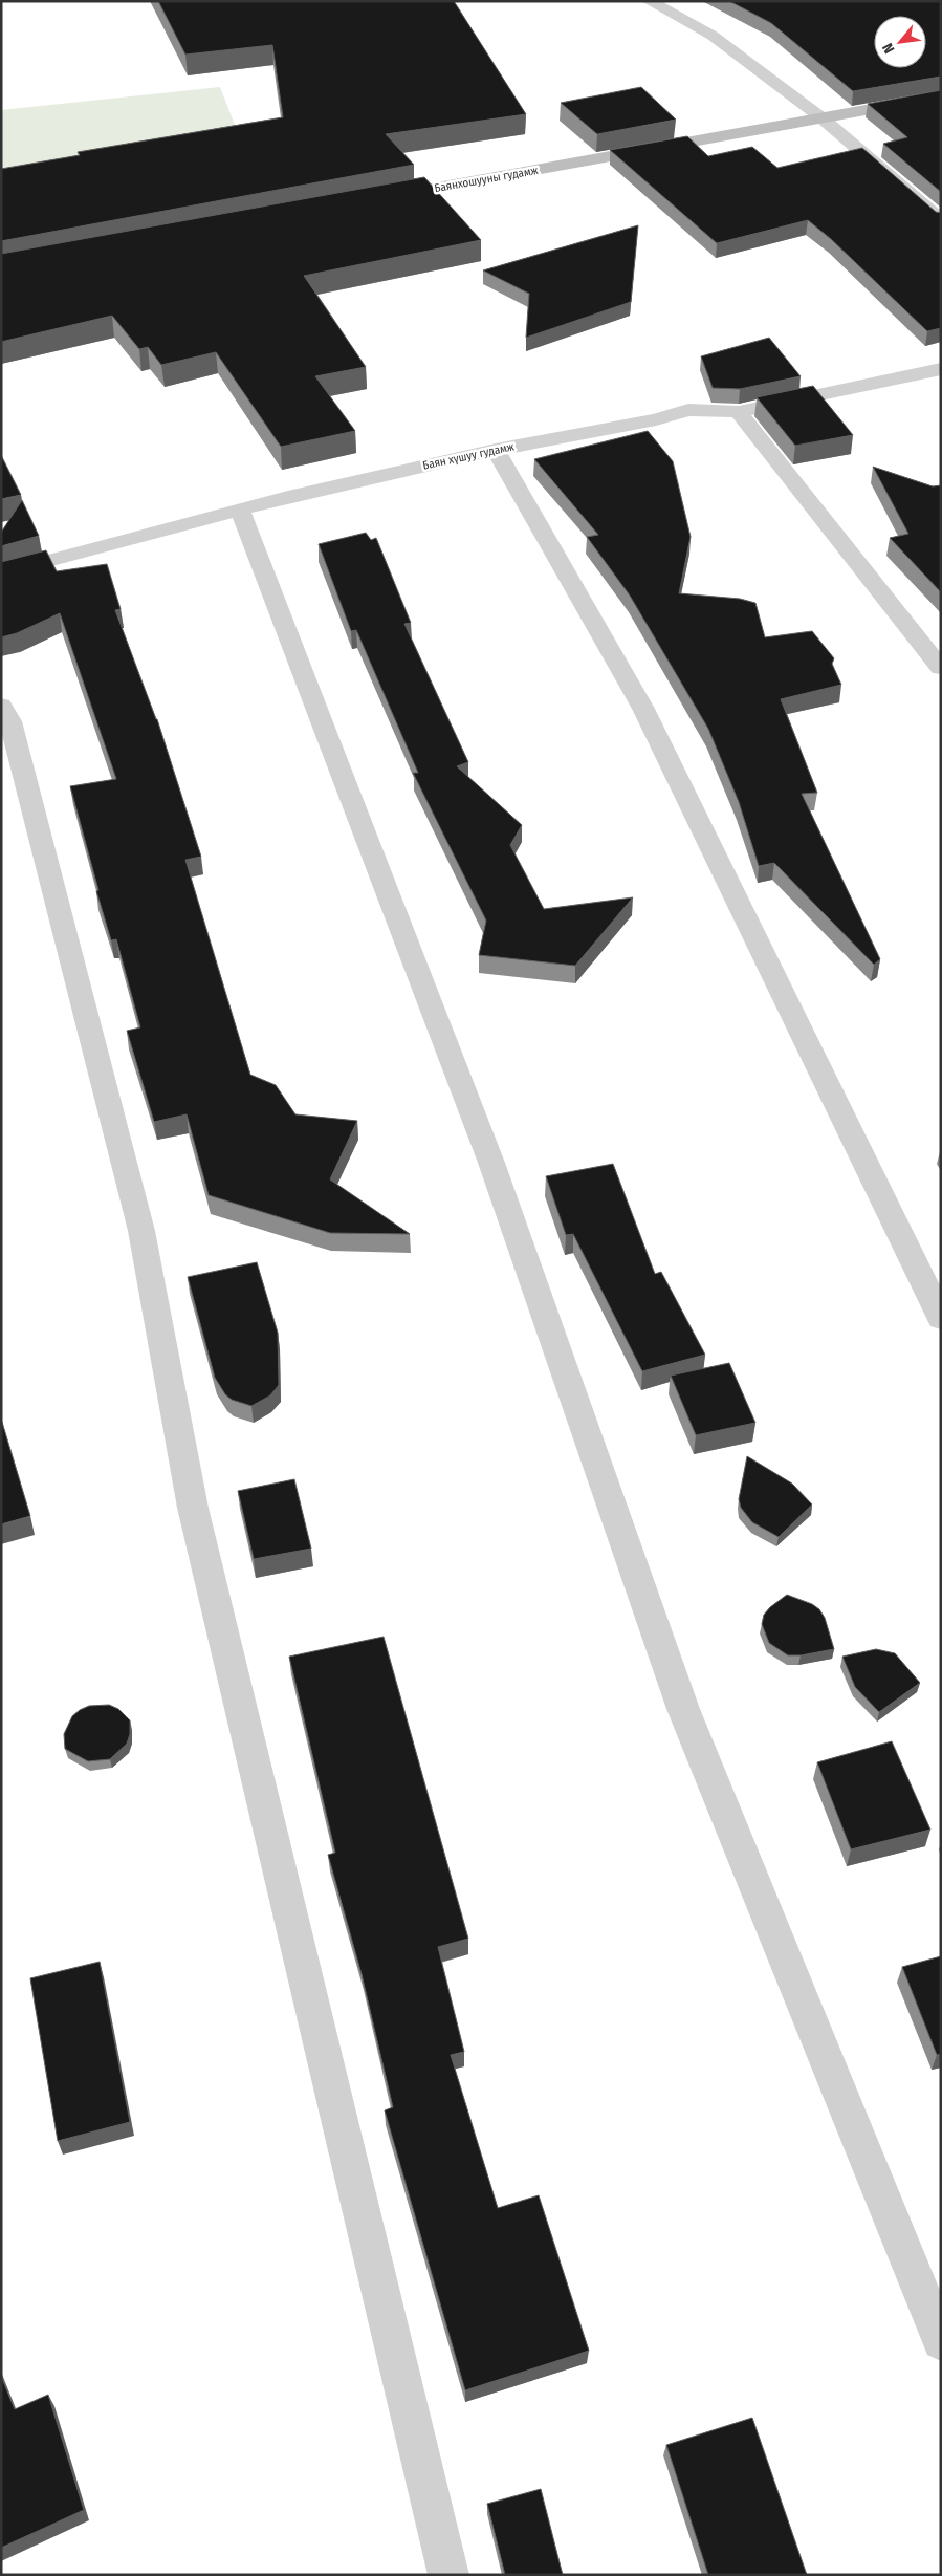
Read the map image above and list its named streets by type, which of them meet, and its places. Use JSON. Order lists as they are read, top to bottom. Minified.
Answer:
{"streets":{"main road":["Баянхошууны гудамж"],"street":["Баян хүшуу гудамж"]},"north":"bottom left"}
